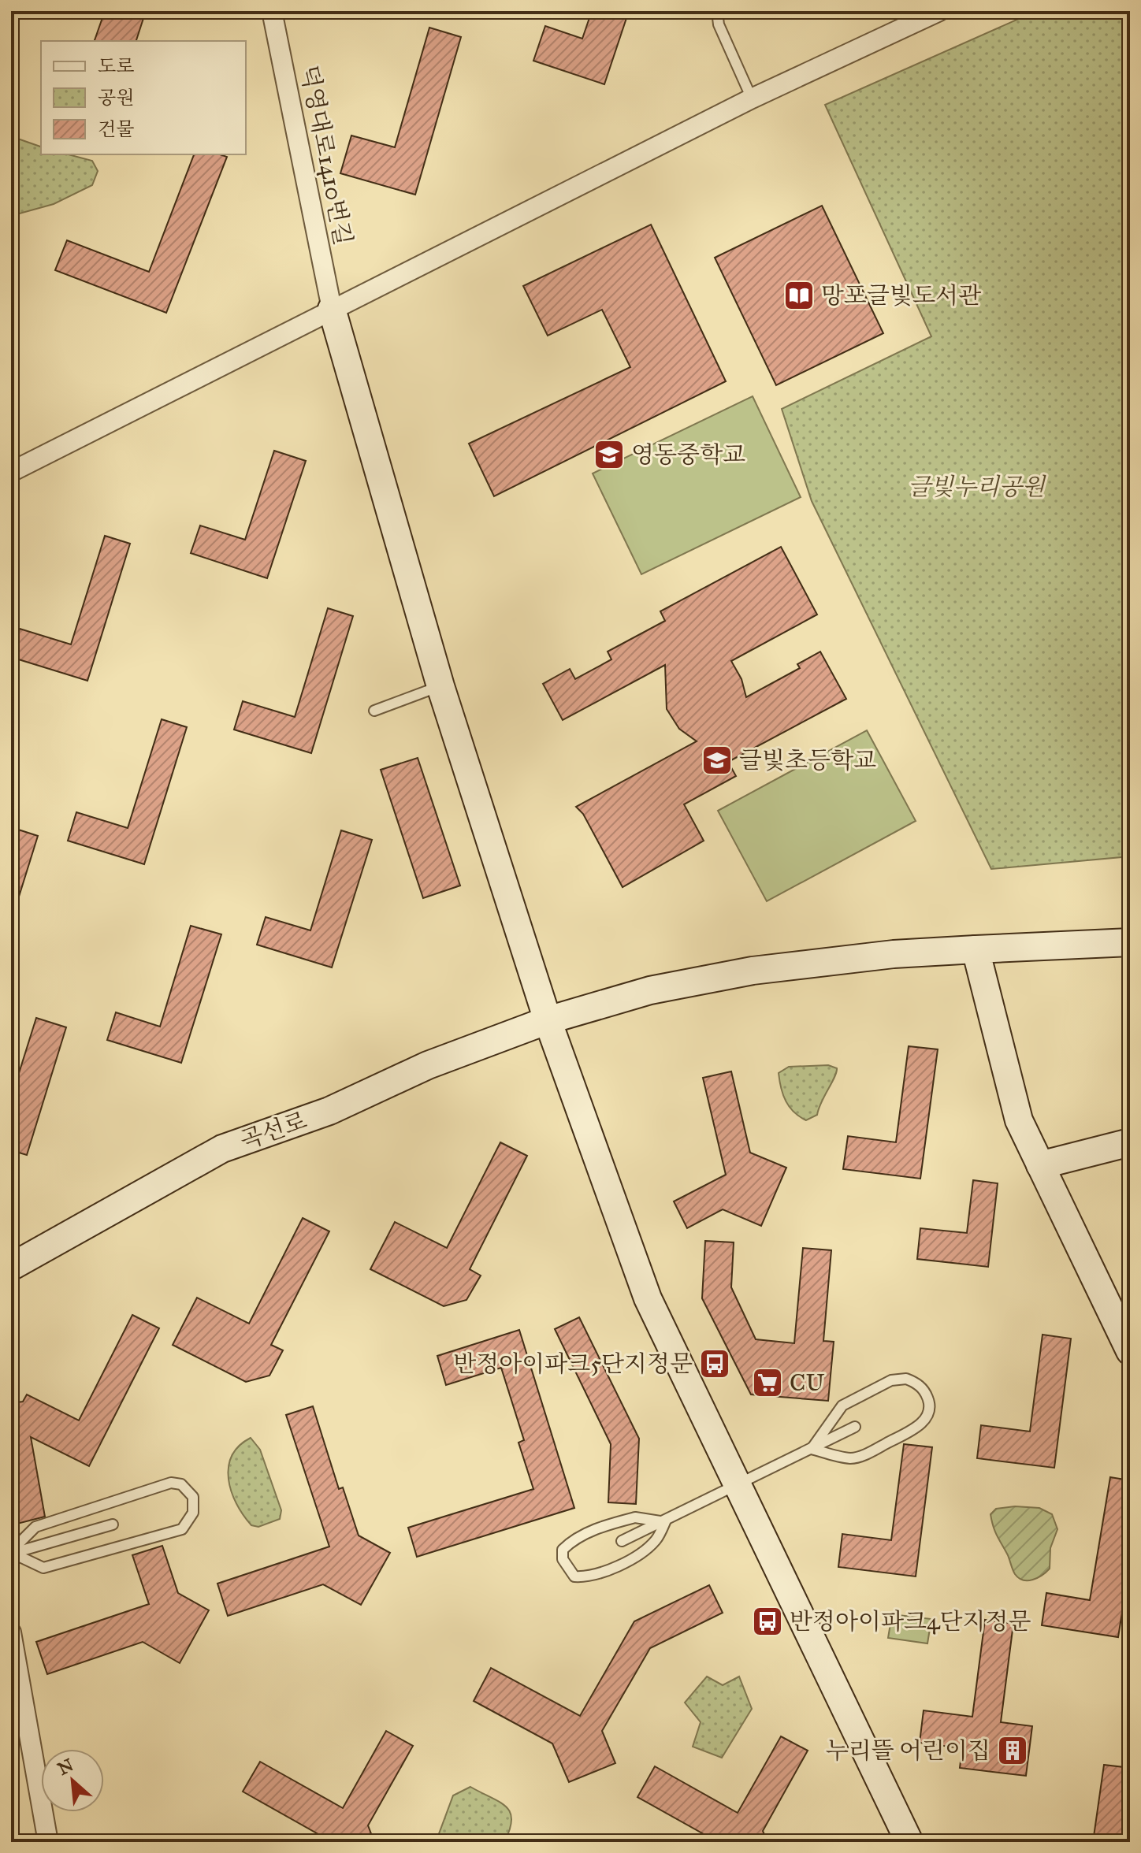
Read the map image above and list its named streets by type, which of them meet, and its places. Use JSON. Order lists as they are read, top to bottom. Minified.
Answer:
{"streets":{"street":["덕영대로1410번길","곡선로"]},"parks":["글빛누리공원"],"places":{"library":["망포글빛도서관"],"school or university":["영동중학교","글빛초등학교"],"bus stop":["반정아이파크5단지정문","반정아이파크4단지정문"],"supermarket":["CU"],"building":["누리뜰 어린이집"]},"legend":["도로","공원","건물"],"north":"top left"}
